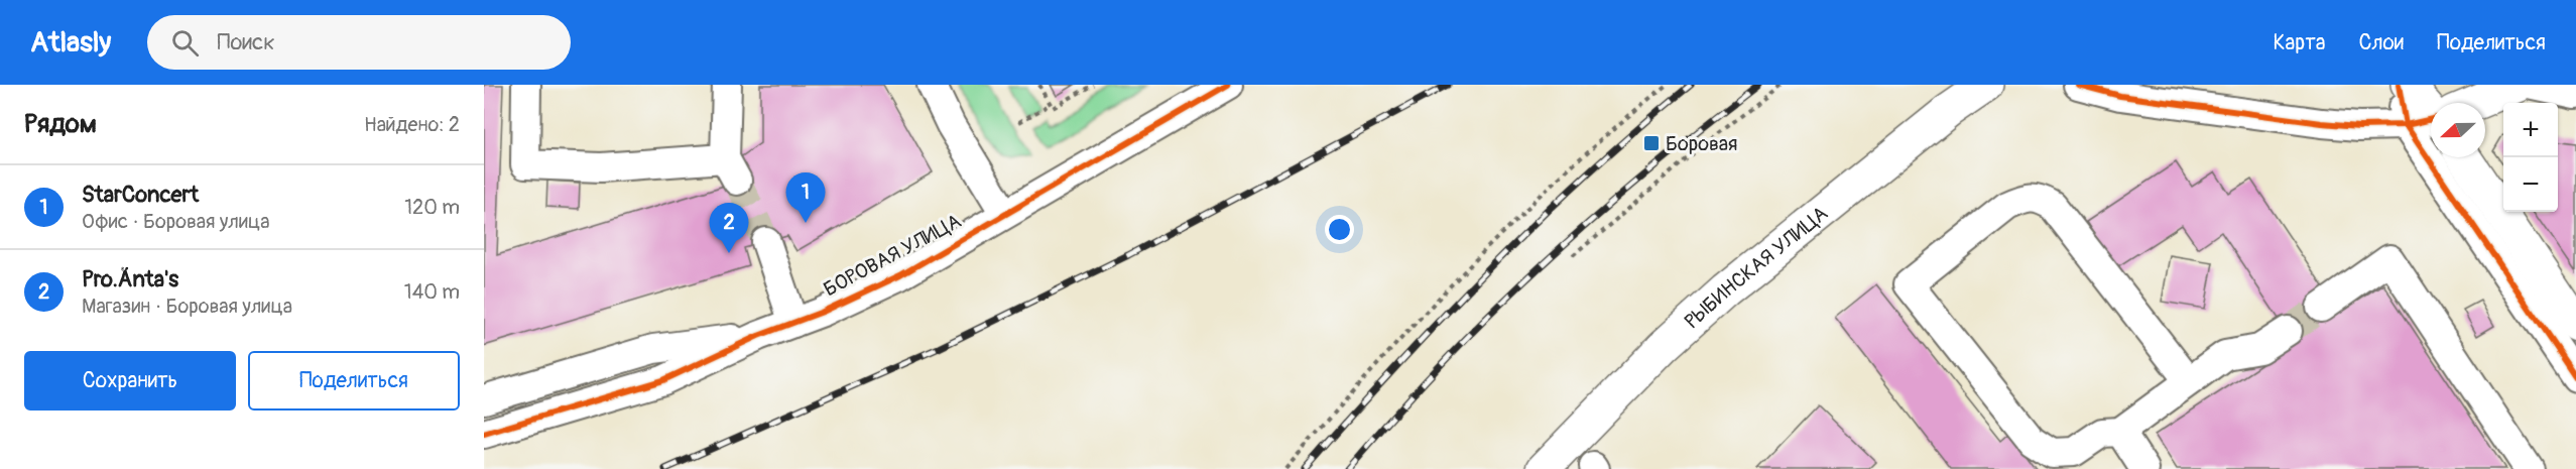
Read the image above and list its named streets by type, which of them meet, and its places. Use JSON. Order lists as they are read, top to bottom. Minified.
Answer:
{"streets":{"main road":["РЫБИНСКАЯ УЛИЦА"],"street":["БОРОВАЯ УЛИЦА"]},"places":{"transit":["Боровая"]},"north":"left","page":{"header":"Atlasly","search":"Поиск","nav":["Карта","Слои","Поделиться"],"heading":["Рядом","Найдено: 2"],"map_buttons":["+","−"],"list":[{"mark":"1","name":"StarConcert","note":"Офис · Боровая улица","value":"120 m"},{"mark":"2","name":"Pro.Änta's","note":"Магазин · Боровая улица","value":"140 m"}],"pins":["1","2"],"buttons":["Сохранить","Поделиться"]}}
